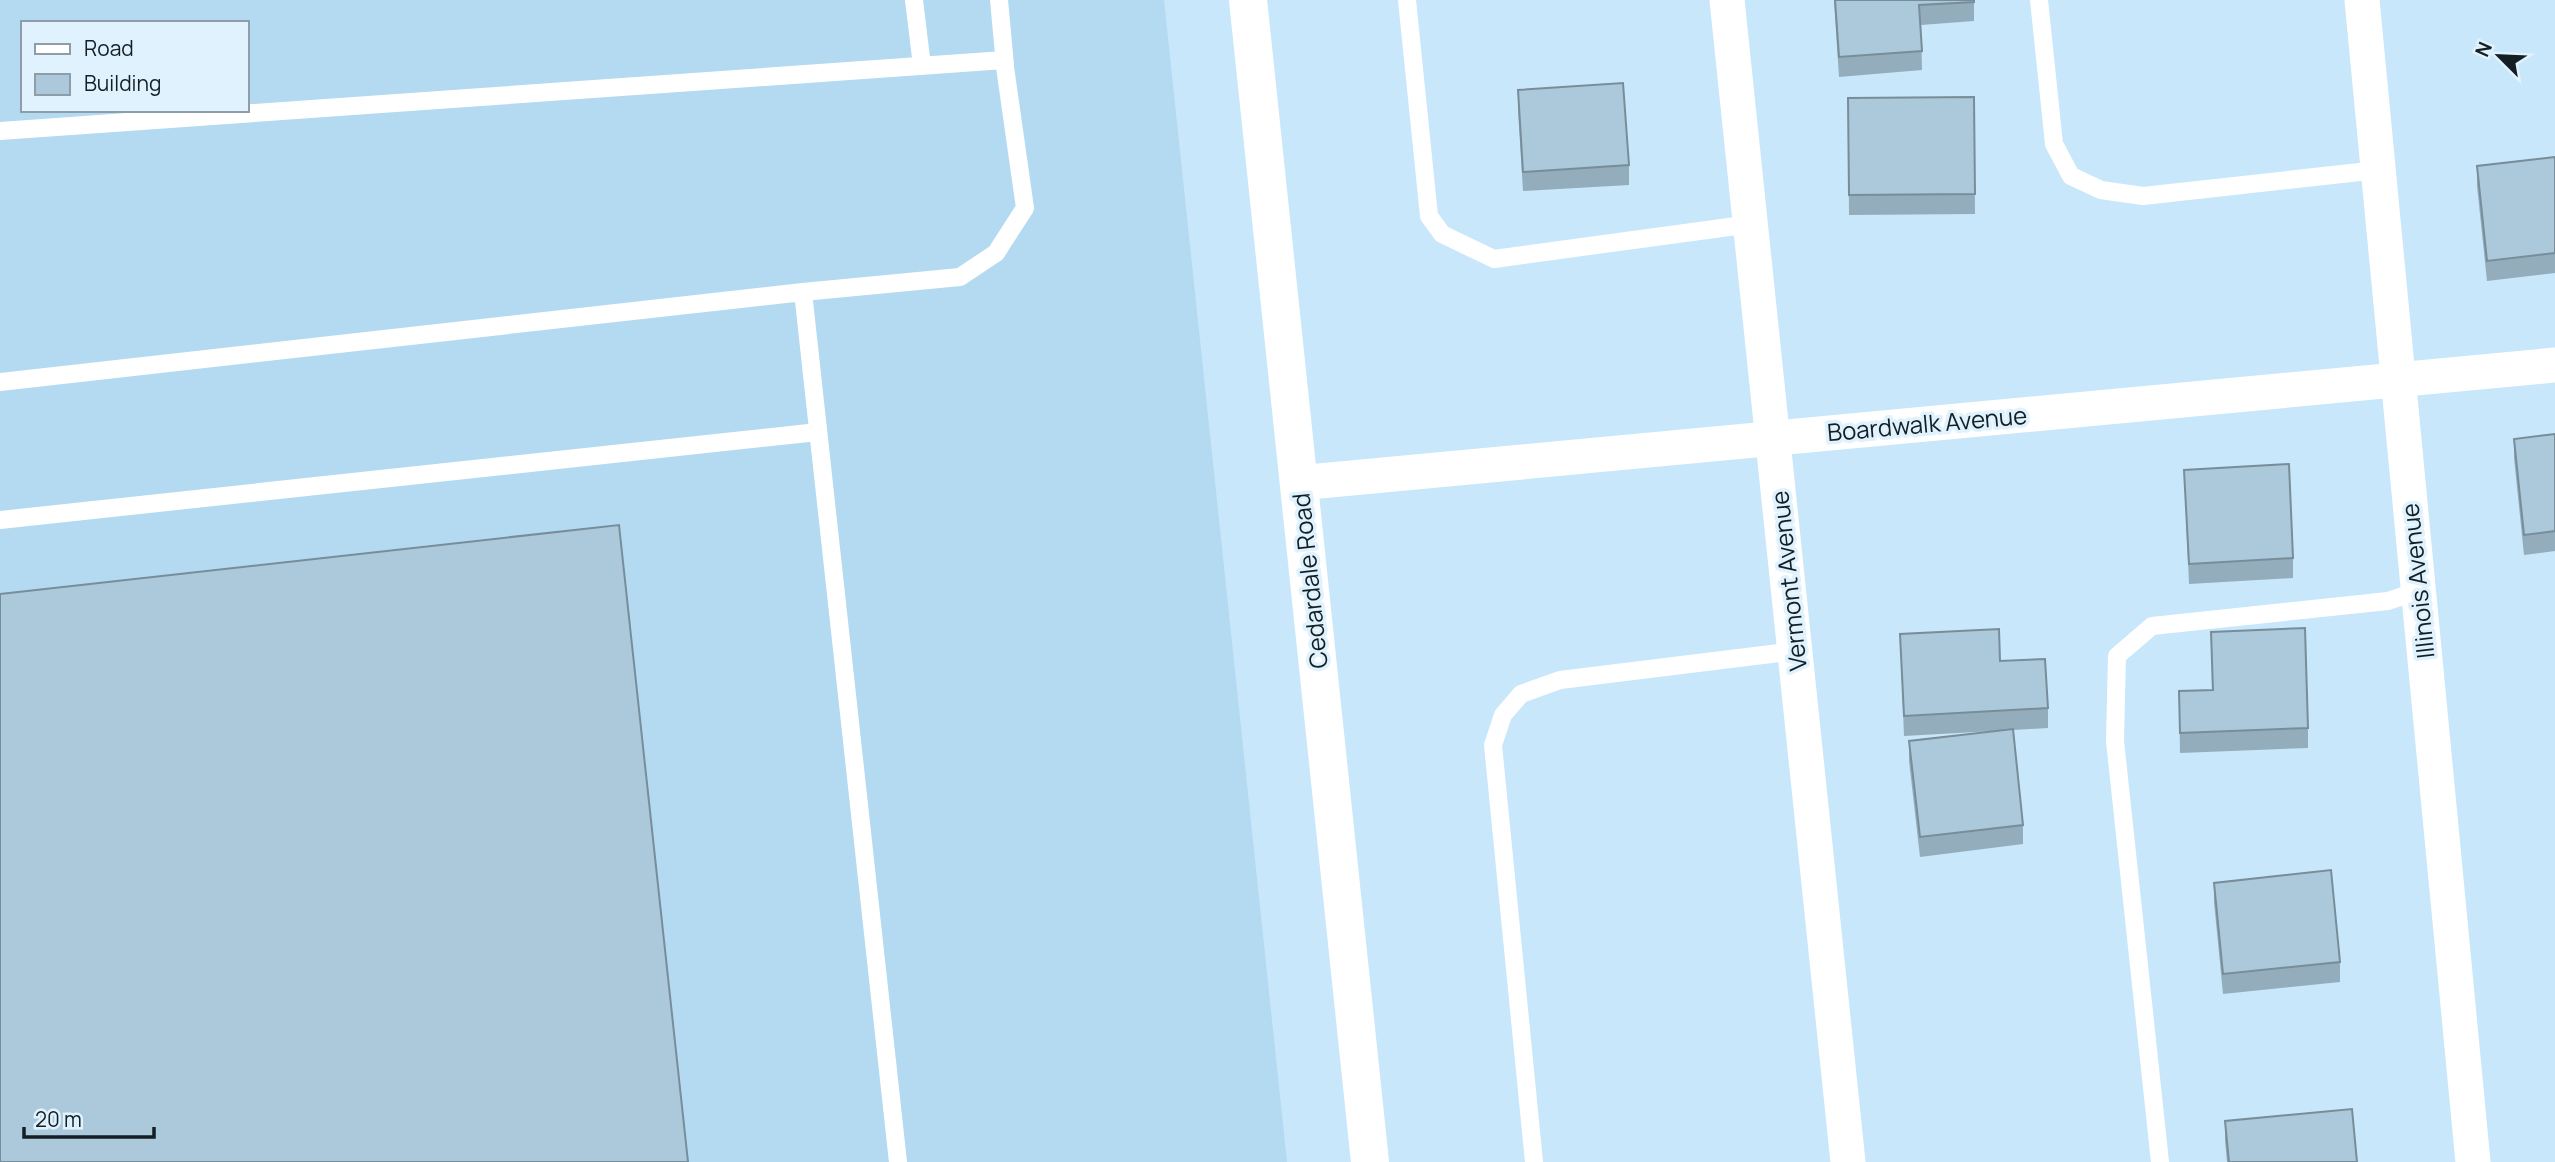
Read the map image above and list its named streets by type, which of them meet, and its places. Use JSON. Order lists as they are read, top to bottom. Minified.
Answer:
{"streets":{"street":["Boardwalk Avenue","Cedardale Road","Vermont Avenue","Illinois Avenue"]},"crossings":[["Boardwalk Avenue","Cedardale Road"],["Boardwalk Avenue","Vermont Avenue"],["Boardwalk Avenue","Illinois Avenue"]],"legend":["Road","Building"],"scale_bar":"20 m","north":"top left"}
